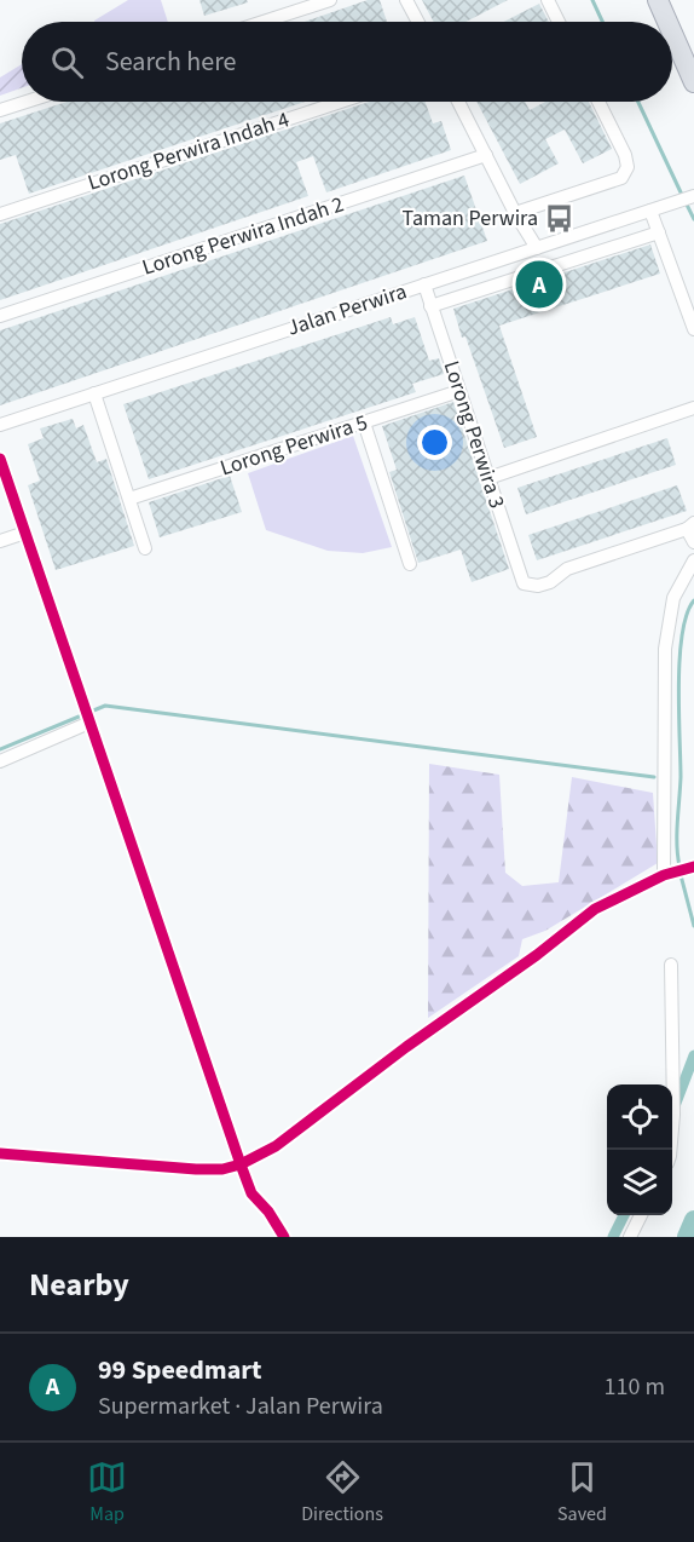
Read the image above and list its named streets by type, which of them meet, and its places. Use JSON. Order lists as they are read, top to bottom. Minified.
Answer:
{"streets":{"street":["Lorong Perwira Indah 4","Lorong Perwira Indah 2","Jalan Perwira","Lorong Perwira 3","Lorong Perwira 5"]},"crossings":[["Jalan Perwira","Lorong Perwira 3"],["Lorong Perwira 3","Lorong Perwira 5"]],"places":{"bus stop":["Taman Perwira"]},"page":{"search":"Search here","pins":"A","heading":"Nearby","list":[{"mark":"A","name":"99 Speedmart","note":"Supermarket · Jalan Perwira","value":"110 m"}],"nav":["Map","Directions","Saved"]}}
